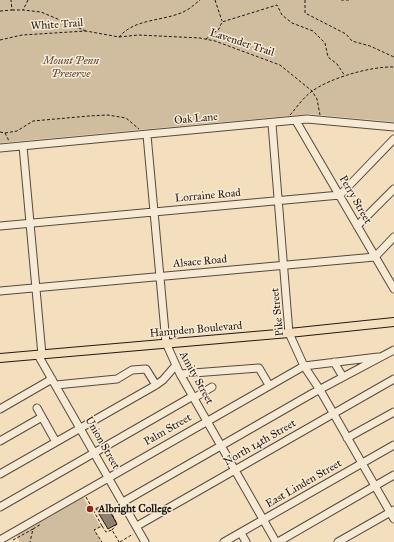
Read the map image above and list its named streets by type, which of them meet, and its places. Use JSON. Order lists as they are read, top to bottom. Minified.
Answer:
{"streets":{"main road":["Hampden Boulevard"],"street":["Oak Lane","Lorraine Road","Perry Street","Alsace Road","Pike Street","Amity Street","Palm Street","Union Street","North 14th Street","East Linden Street"],"path":["White Trail","Lavender Trail"]},"crossings":[["White Trail","Lavender Trail"],["Oak Lane","Perry Street"],["Oak Lane","Pike Street"],["Oak Lane","Amity Street"],["Oak Lane","Union Street"],["Lorraine Road","Perry Street"],["Lorraine Road","Pike Street"],["Lorraine Road","Amity Street"],["Lorraine Road","Union Street"],["Perry Street","Alsace Road"],["Alsace Road","Pike Street"],["Alsace Road","Amity Street"],["Alsace Road","Union Street"],["Pike Street","Hampden Boulevard"],["Pike Street","Palm Street"],["Pike Street","North 14th Street"],["Pike Street","East Linden Street"],["Hampden Boulevard","Amity Street"],["Hampden Boulevard","Union Street"],["Amity Street","Palm Street"],["Amity Street","North 14th Street"],["Amity Street","East Linden Street"],["Palm Street","Union Street"],["Union Street","North 14th Street"]],"parks":["Mount Penn Preserve"],"places":["Albright College"]}
